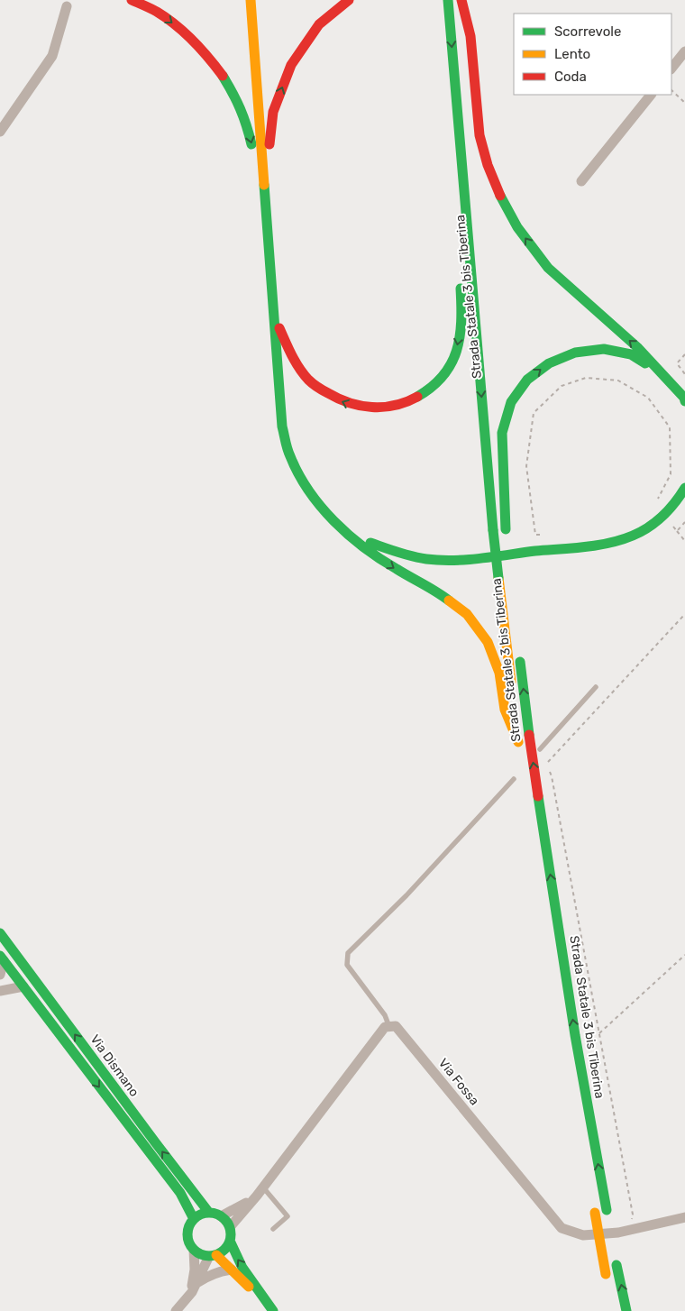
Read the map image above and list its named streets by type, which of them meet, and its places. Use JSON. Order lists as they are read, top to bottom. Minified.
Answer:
{"streets":{"main road":["Strada Statale 3 bis Tiberina","Via Dismano"],"street":["Via Fossa"]},"legend":["Scorrevole","Lento","Coda"]}
